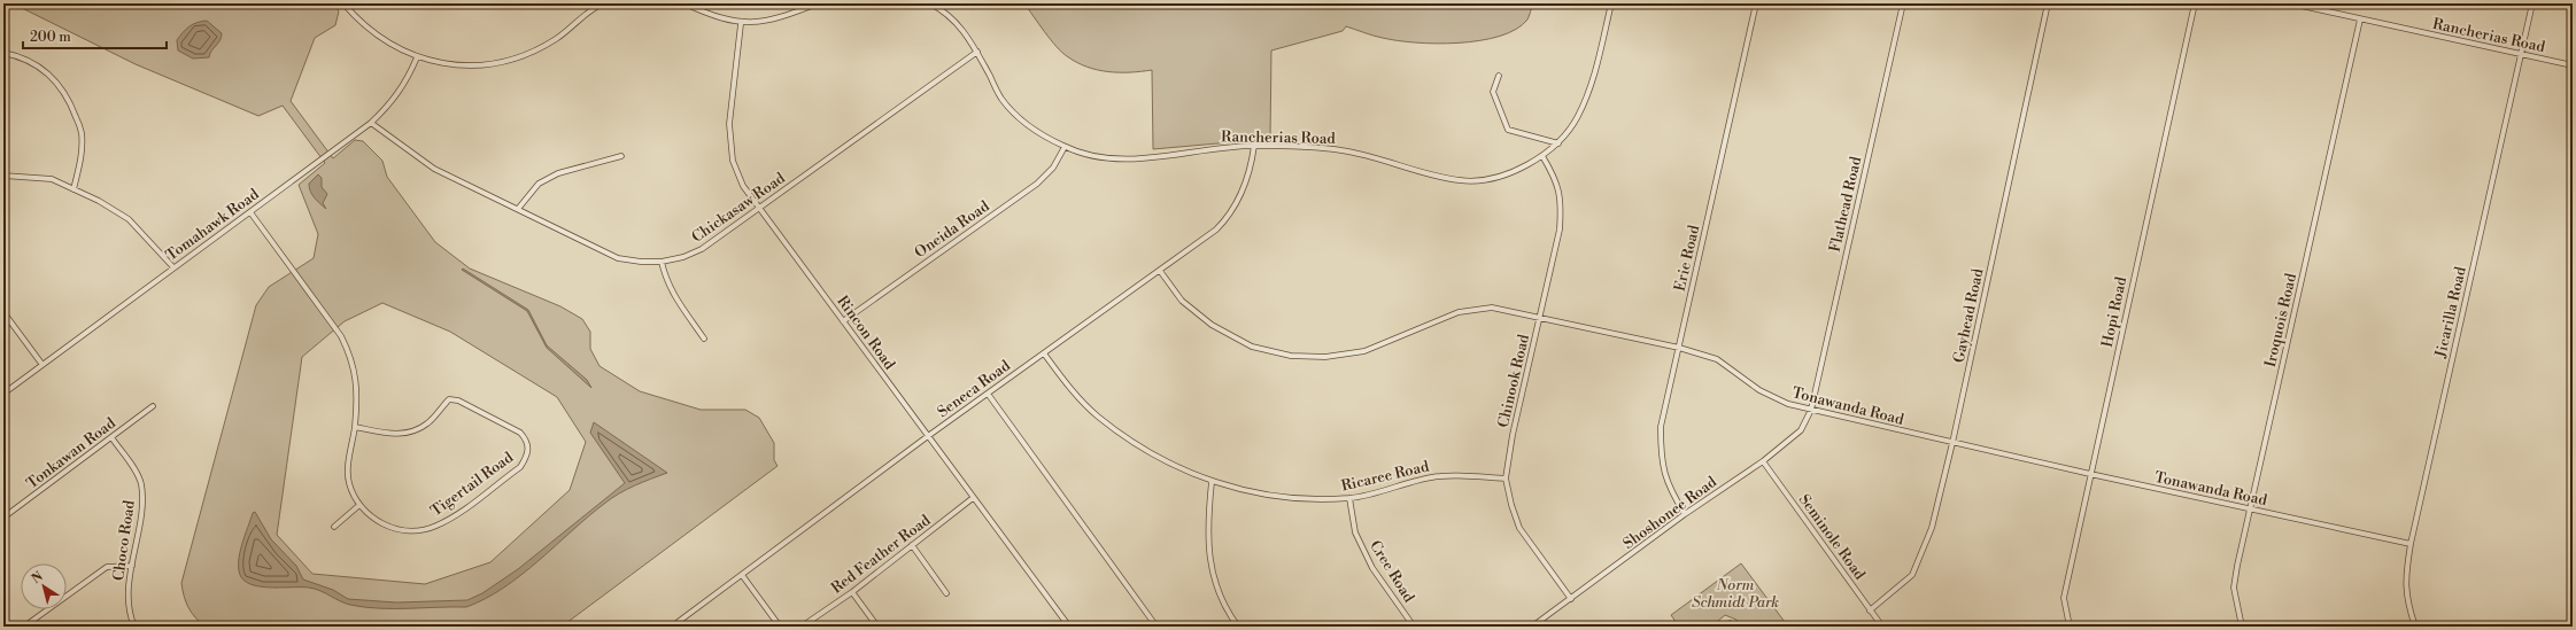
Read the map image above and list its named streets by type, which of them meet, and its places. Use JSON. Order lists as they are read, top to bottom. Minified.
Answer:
{"streets":{"street":["Rancherias Road","Flathead Road","Chickasaw Road","Tomahawk Road","Oneida Road","Erie Road","Hopi Road","Jicarilla Road","Gayhead Road","Iroquois Road","Rincon Road","Chinook Road","Seneca Road","Tonawanda Road","Tonkawan Road","Ricaree Road","Tigertail Road","Shoshonee Road","Seminole Road","Choco Road","Red Feather Road","Cree Road"]},"crossings":[["Rancherias Road","Chickasaw Road"],["Rancherias Road","Oneida Road"],["Rancherias Road","Jicarilla Road"],["Rancherias Road","Iroquois Road"],["Rancherias Road","Chinook Road"],["Rancherias Road","Seneca Road"],["Flathead Road","Tonawanda Road"],["Flathead Road","Shoshonee Road"],["Chickasaw Road","Tomahawk Road"],["Chickasaw Road","Rincon Road"],["Tomahawk Road","Tigertail Road"],["Oneida Road","Rincon Road"],["Erie Road","Tonawanda Road"],["Erie Road","Shoshonee Road"],["Hopi Road","Tonawanda Road"],["Jicarilla Road","Tonawanda Road"],["Gayhead Road","Tonawanda Road"],["Gayhead Road","Seminole Road"],["Iroquois Road","Tonawanda Road"],["Rincon Road","Seneca Road"],["Rincon Road","Red Feather Road"],["Chinook Road","Tonawanda Road"],["Chinook Road","Ricaree Road"],["Chinook Road","Shoshonee Road"],["Seneca Road","Tonawanda Road"],["Seneca Road","Ricaree Road"],["Tonawanda Road","Shoshonee Road"],["Tonkawan Road","Choco Road"],["Ricaree Road","Cree Road"],["Shoshonee Road","Seminole Road"]],"parks":["Norm Schmidt Park"],"scale_bar":"200 m","north":"top left"}
